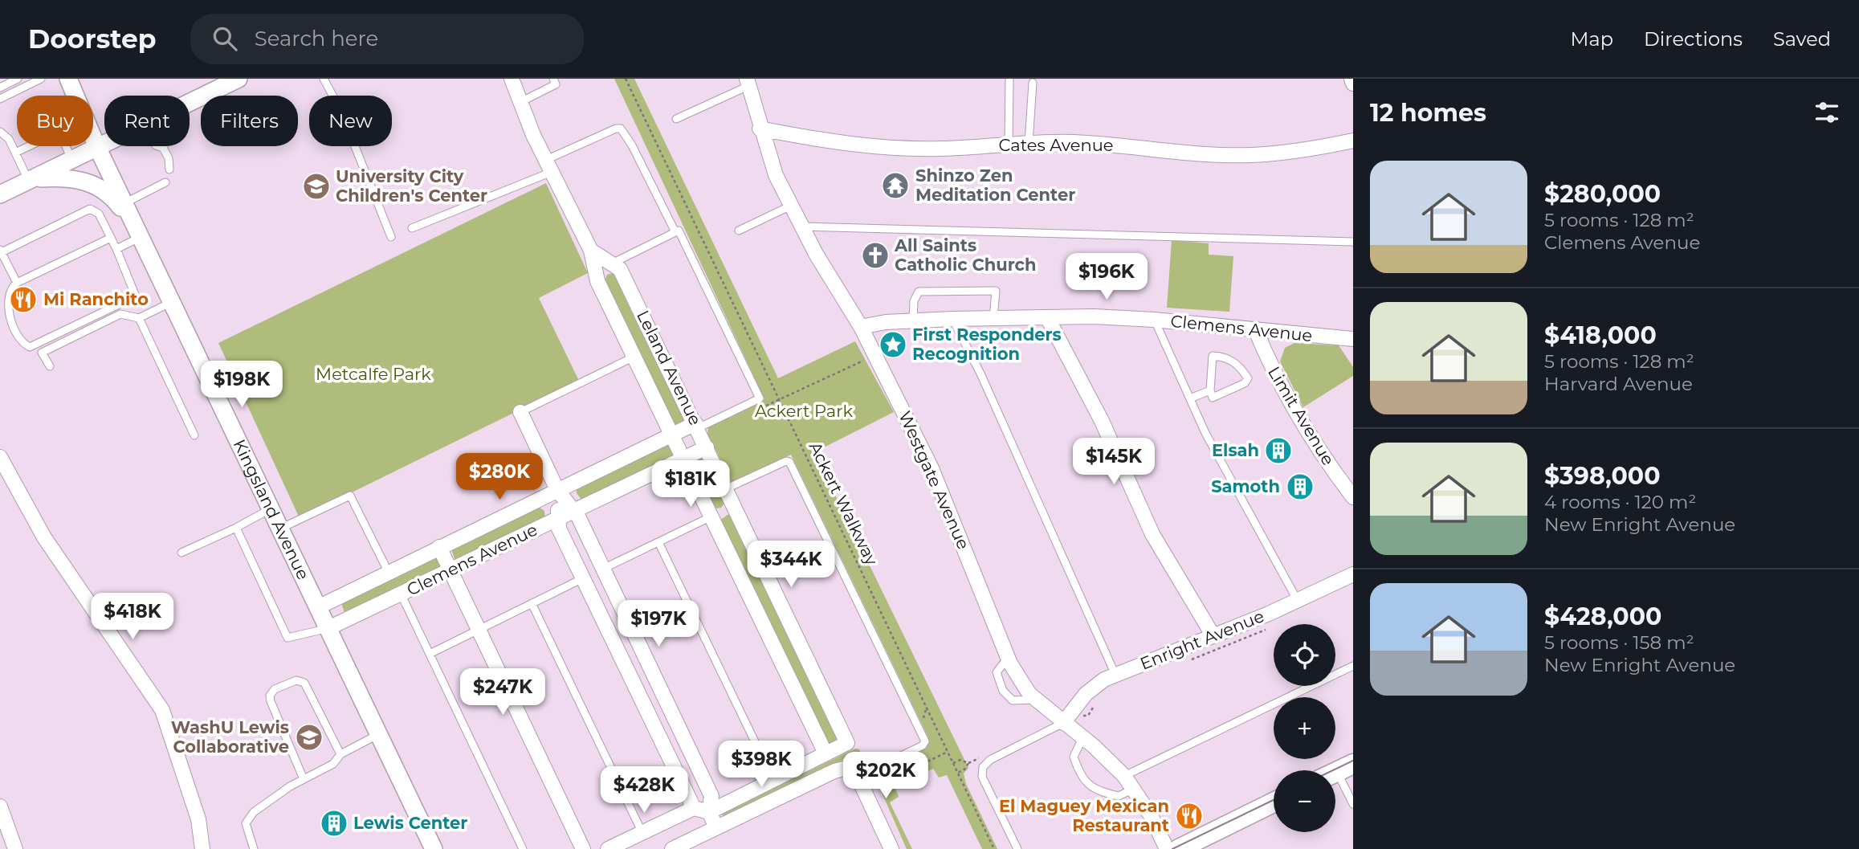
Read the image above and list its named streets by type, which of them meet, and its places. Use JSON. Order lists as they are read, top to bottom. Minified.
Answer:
{"streets":{"street":["Cates Avenue","Clemens Avenue","Leland Avenue","Limit Avenue","Westgate Avenue","Kingsland Avenue","Enright Avenue"],"path":["Ackert Walkway"]},"crossings":[["Cates Avenue","Westgate Avenue"],["Clemens Avenue","Leland Avenue"],["Clemens Avenue","Limit Avenue"],["Clemens Avenue","Westgate Avenue"],["Clemens Avenue","Kingsland Avenue"],["Westgate Avenue","Enright Avenue"]],"parks":["Metcalfe Park","Ackert Park"],"places":{"temple":["Shinzo Zen Meditation Center"],"school or university":["University City Children's Center","WashU Lewis Collaborative"],"church":["All Saints Catholic Church"],"restaurant":["Mi Ranchito","El Maguey Mexican Restaurant"],"place":["First Responders Recognition"],"building":["Elsah","Samoth","Lewis Center"]},"page":{"header":"Doorstep","search":"Search here","nav":["Map","Directions","Saved"],"heading":"12 homes","chip":["Buy","Rent","Filters","New"],"list":[{"name":"$280,000","note":"5 rooms · 128 m² · Clemens Avenue"},{"name":"$418,000","note":"5 rooms · 128 m² · Harvard Avenue"},{"name":"$398,000","note":"4 rooms · 120 m² · New Enright Avenue"},{"name":"$428,000","note":"5 rooms · 158 m² · New Enright Avenue"}],"price":["$196K","$198K","$145K","$280K","$181K","$344K","$418K","$197K","$247K","$398K","$202K","$428K"],"map_buttons":["+","−"]}}
